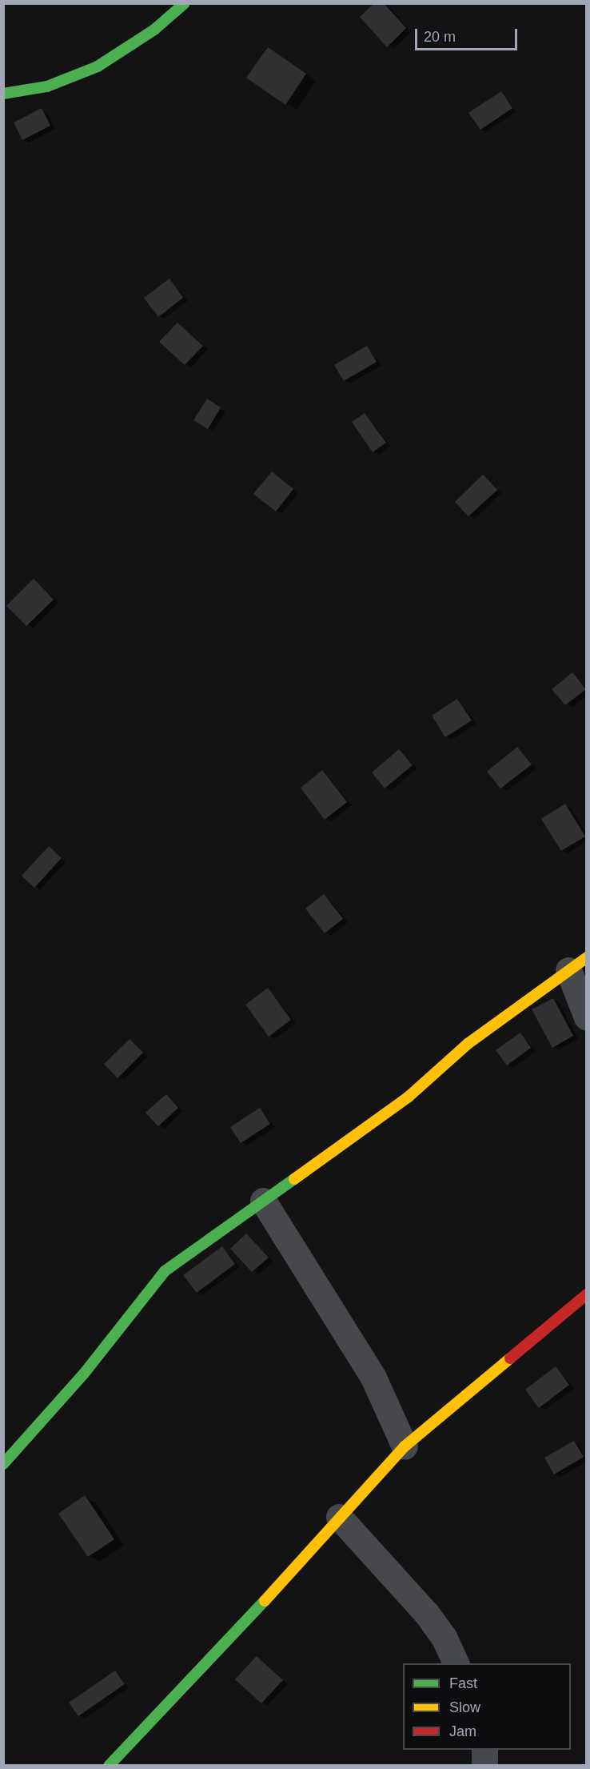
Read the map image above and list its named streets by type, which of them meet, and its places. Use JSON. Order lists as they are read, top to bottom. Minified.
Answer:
{"legend":["Fast","Slow","Jam"],"scale_bar":"20 m"}
